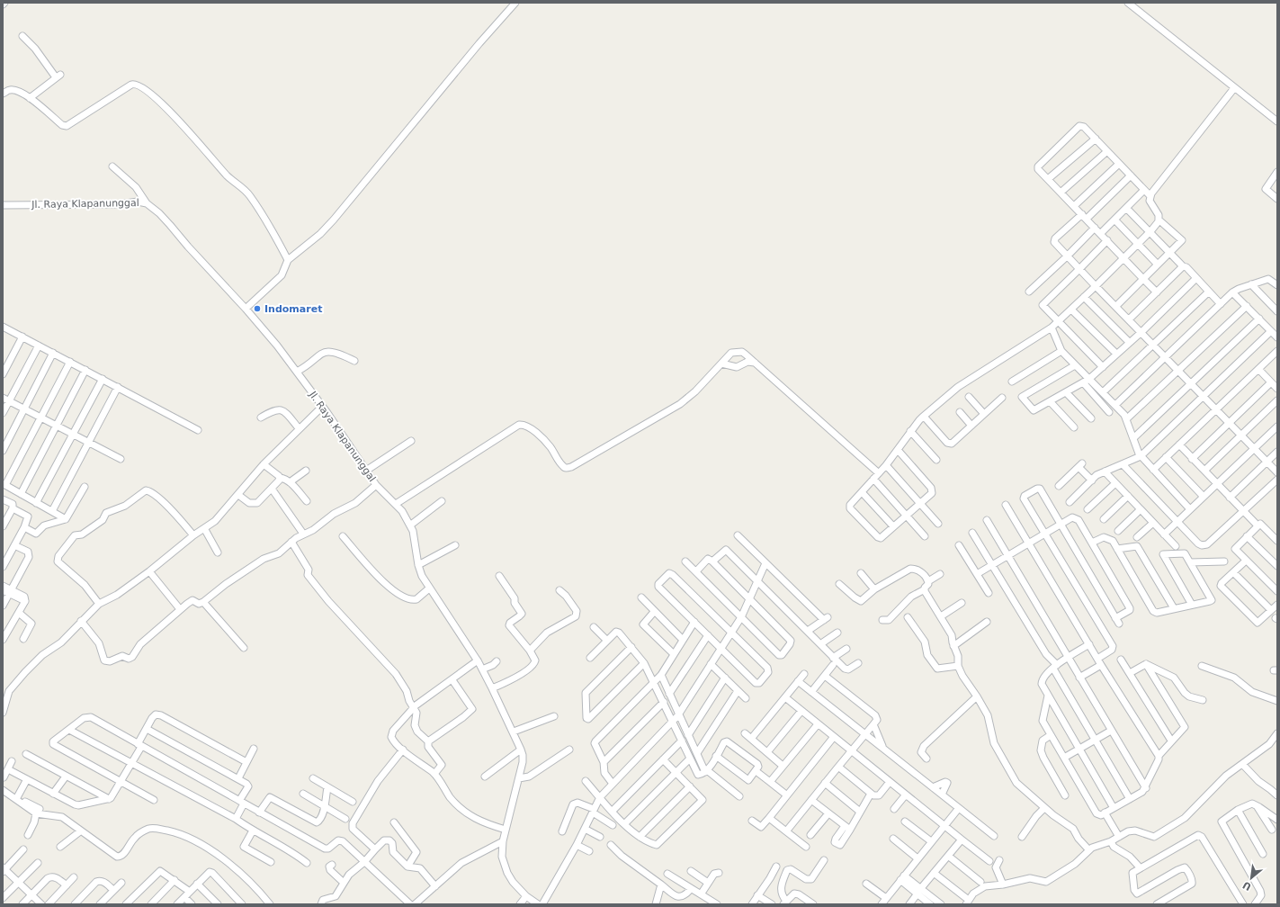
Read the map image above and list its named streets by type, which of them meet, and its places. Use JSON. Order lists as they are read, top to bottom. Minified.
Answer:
{"streets":{"street":["Jl. Raya Klapanunggal"]},"places":["Indomaret"],"north":"bottom left"}
